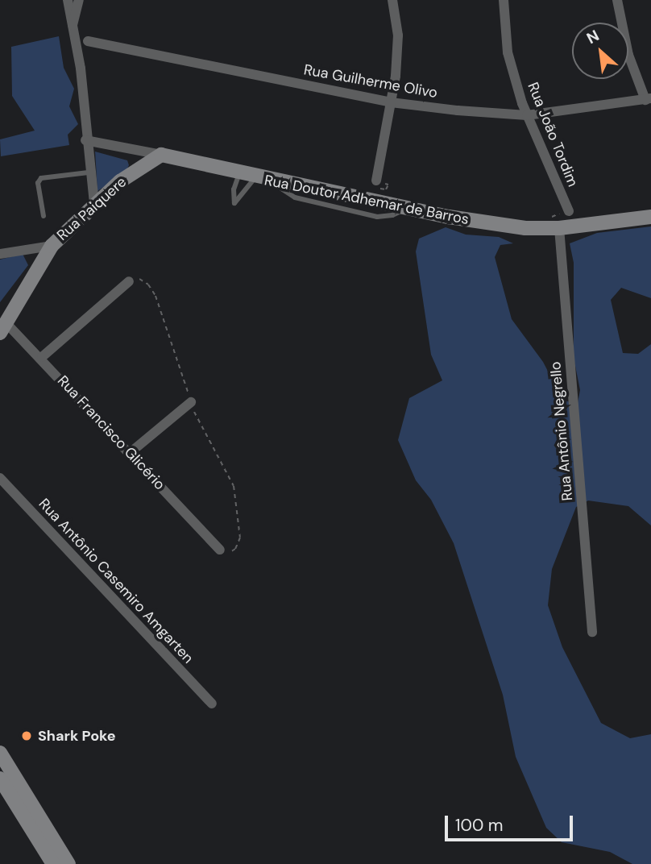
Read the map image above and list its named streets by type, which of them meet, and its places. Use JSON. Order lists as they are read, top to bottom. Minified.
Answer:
{"streets":{"street":["Rua Guilherme Olivo","Rua João Tordim","Rua Doutor Adhemar de Barros","Rua Paiquere","Rua Antônio Negrello","Rua Francisco Glicério","Rua Antônio Casemiro Amgarten"]},"crossings":[["Rua Guilherme Olivo","Rua João Tordim"],["Rua Doutor Adhemar de Barros","Rua Paiquere"],["Rua Doutor Adhemar de Barros","Rua Antônio Negrello"],["Rua Paiquere","Rua Francisco Glicério"]],"places":["Shark Poke"],"scale_bar":"100 m","north":"top left"}
